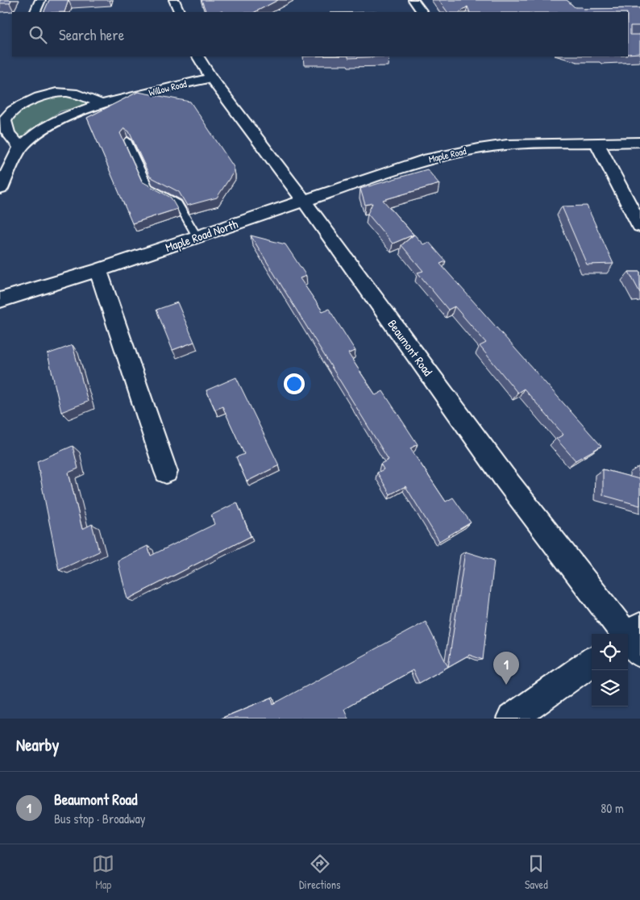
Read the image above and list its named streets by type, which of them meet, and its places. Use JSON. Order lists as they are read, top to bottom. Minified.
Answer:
{"streets":{"street":["Willow Road","Maple Road","Maple Road North","Beaumont Road"]},"crossings":[["Willow Road","Beaumont Road"],["Maple Road","Maple Road North"],["Maple Road","Beaumont Road"],["Maple Road North","Beaumont Road"]],"page":{"search":"Search here","pins":"1","heading":"Nearby","list":[{"mark":"1","name":"Beaumont Road","note":"Bus stop · Broadway","value":"80 m"}],"nav":["Map","Directions","Saved"]}}
